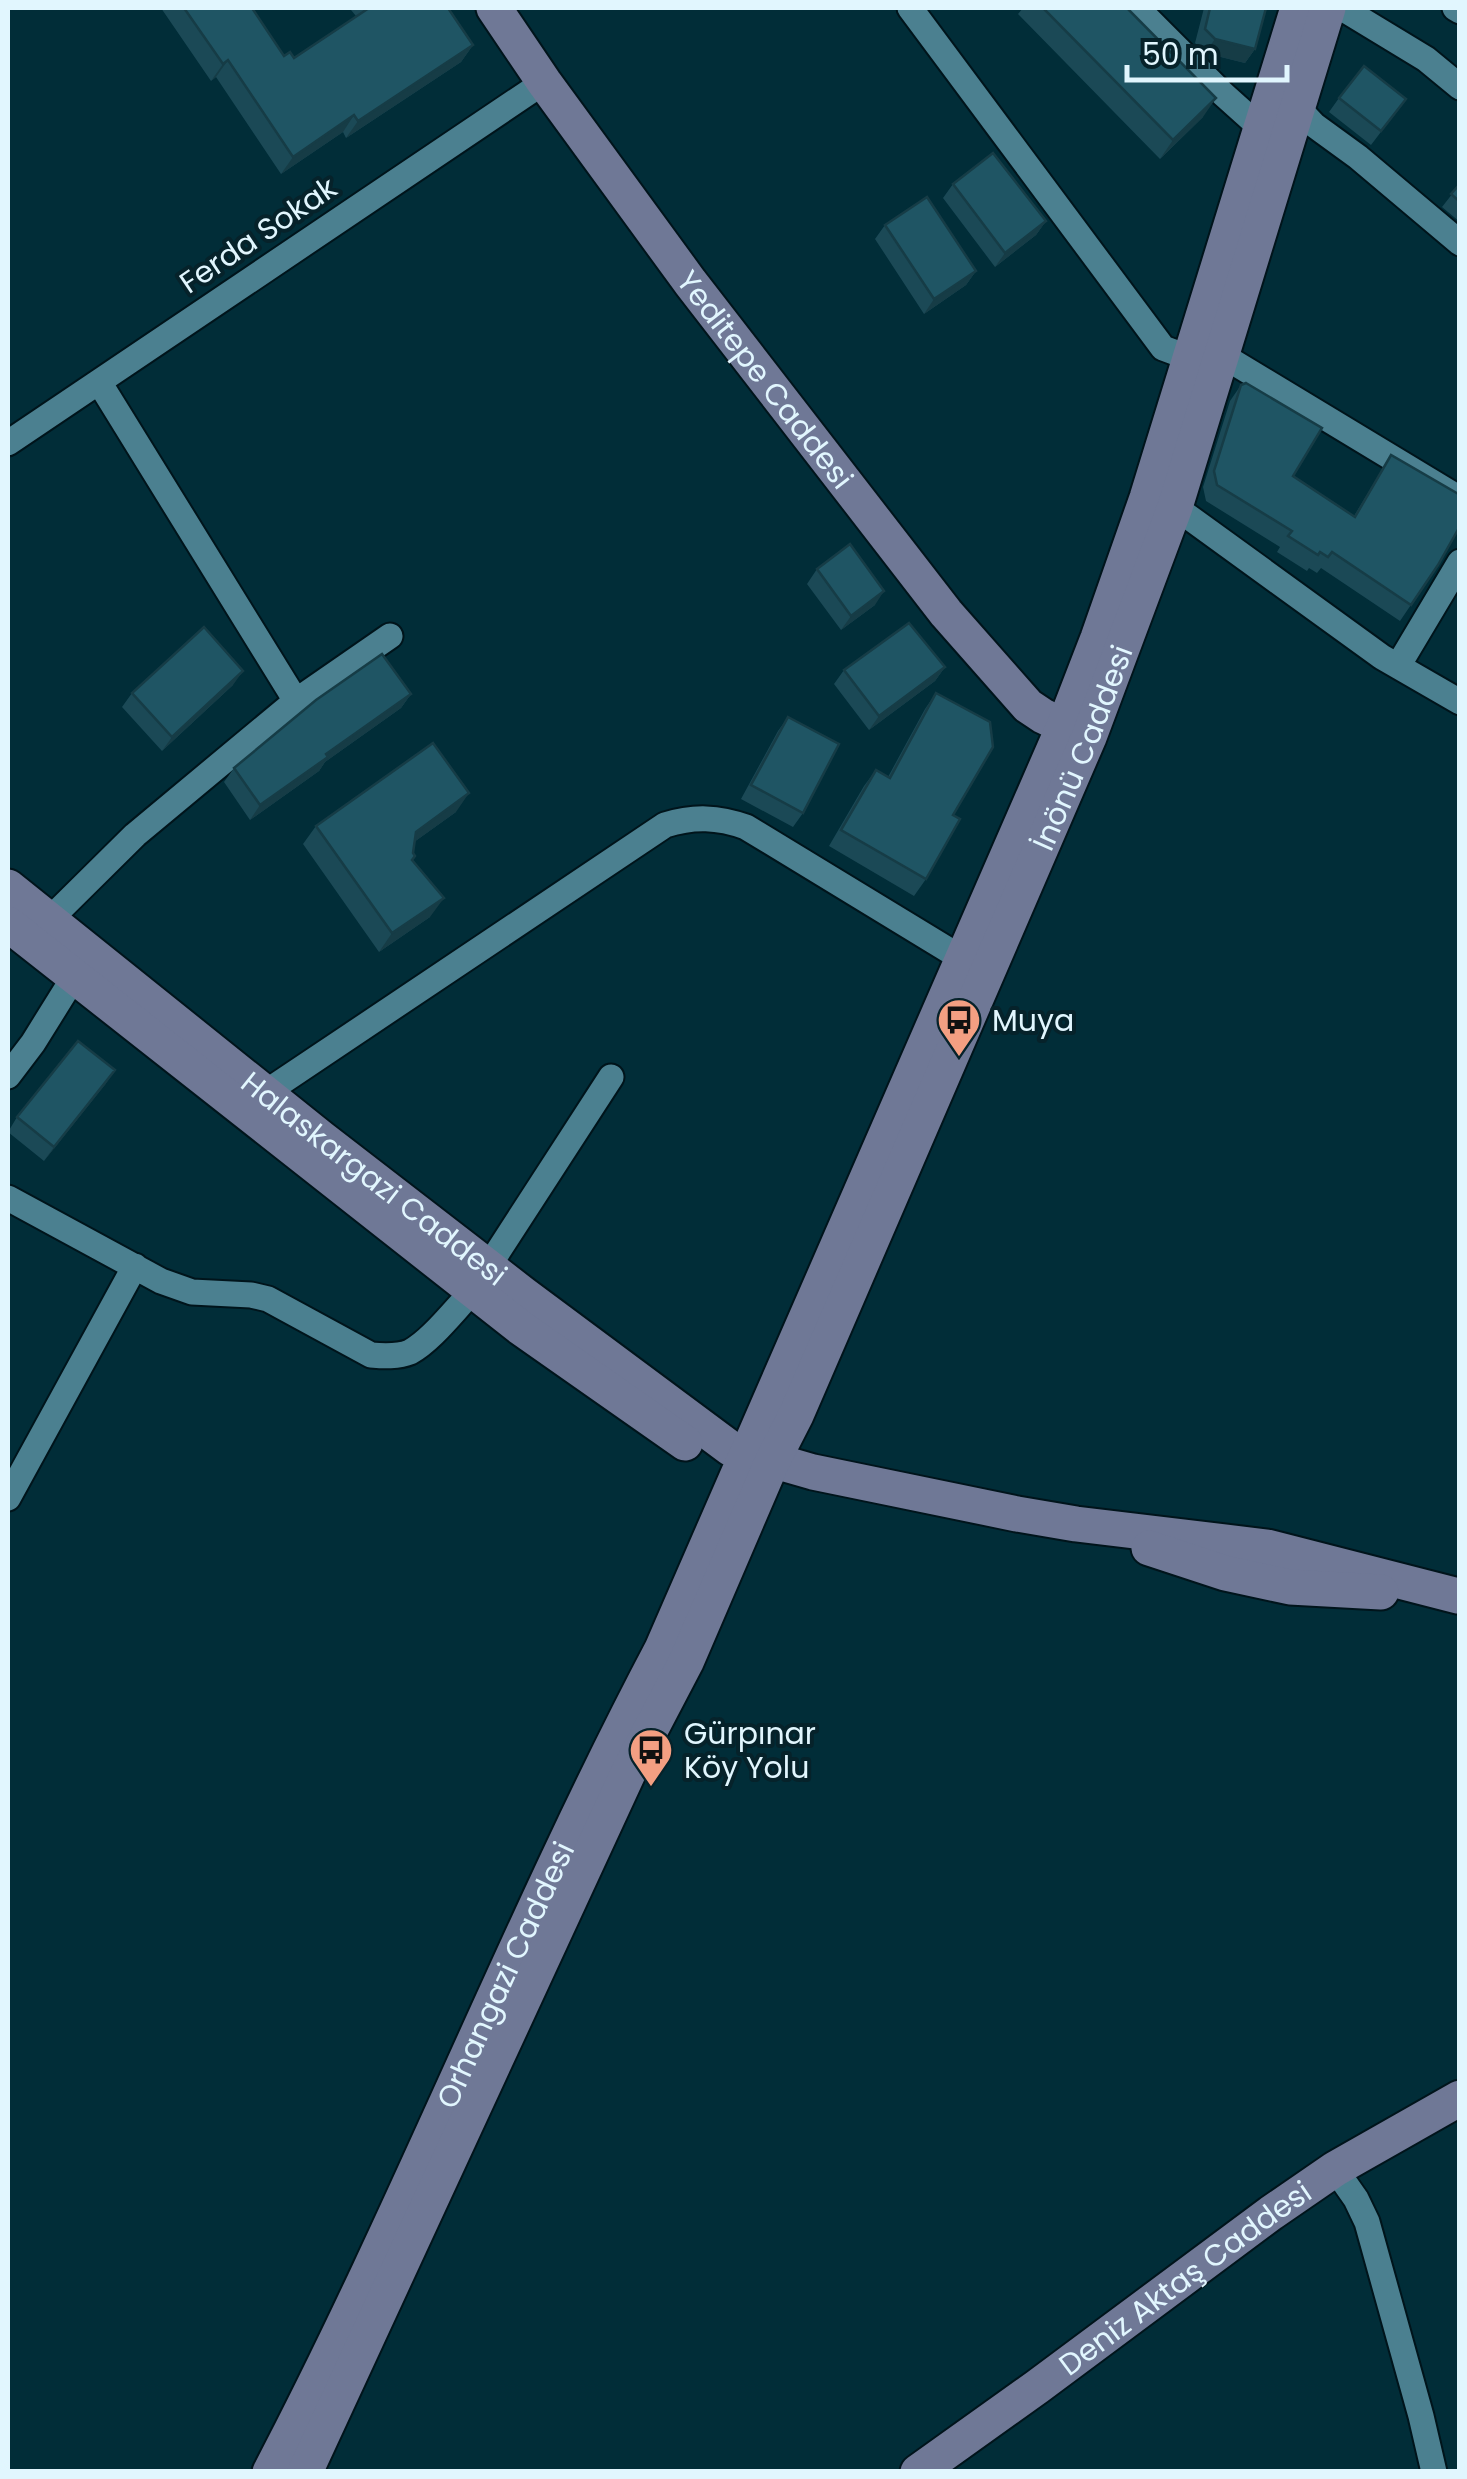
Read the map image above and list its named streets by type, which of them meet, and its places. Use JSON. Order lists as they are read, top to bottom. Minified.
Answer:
{"streets":{"main road":["Yeditepe Caddesi","İnönü Caddesi","Halaskargazi Caddesi","Orhangazi Caddesi","Deniz Aktaş Caddesi"],"street":["Ferda Sokak"]},"crossings":[["Ferda Sokak","Yeditepe Caddesi"],["İnönü Caddesi","Orhangazi Caddesi"]],"places":{"bus stop":["Muya","Gürpınar Köy Yolu"]},"scale_bar":"50 m"}
